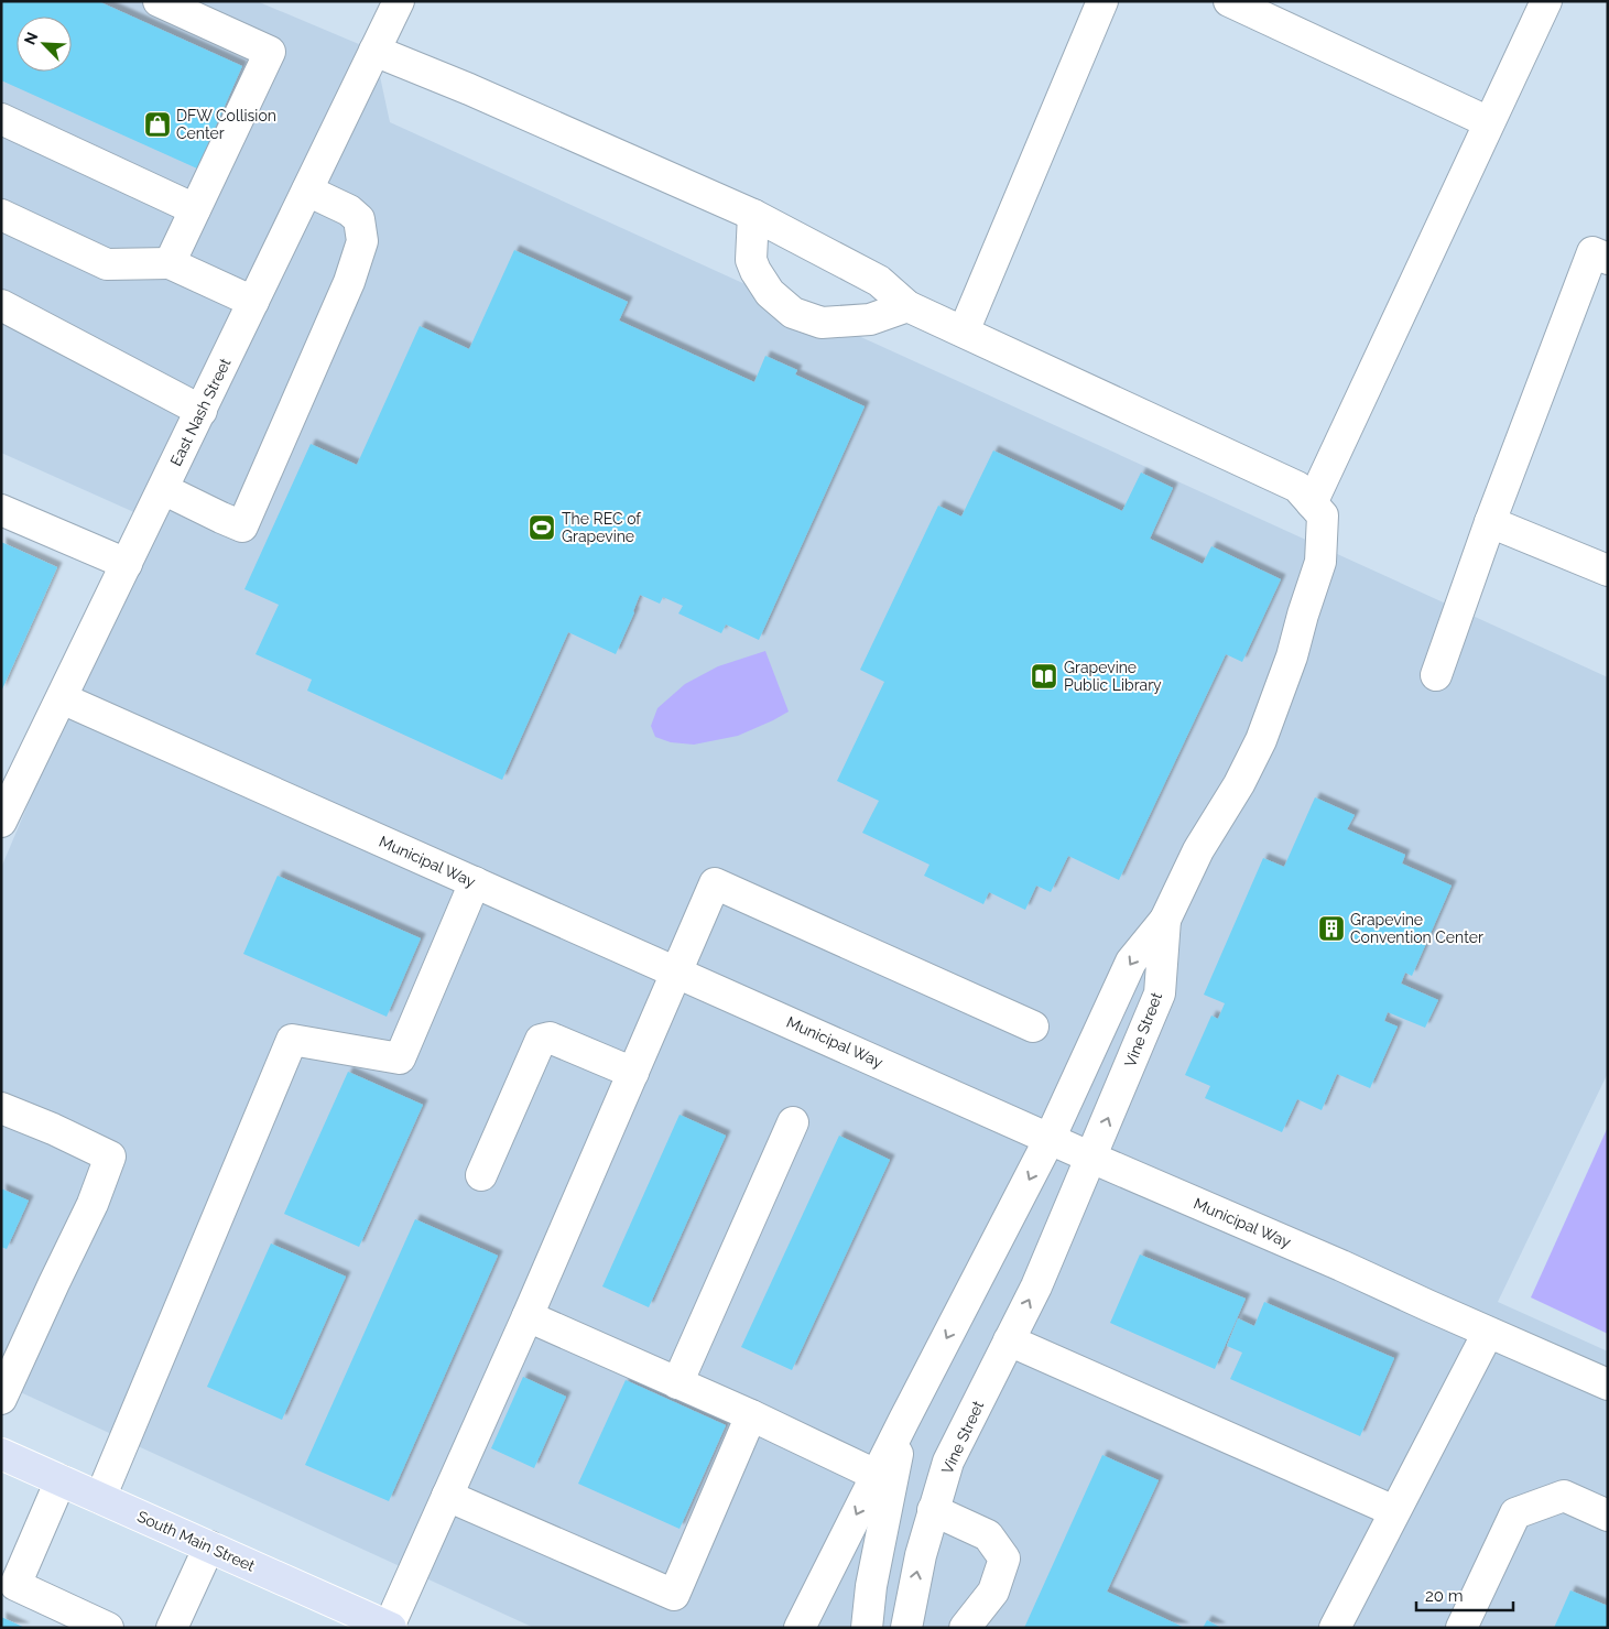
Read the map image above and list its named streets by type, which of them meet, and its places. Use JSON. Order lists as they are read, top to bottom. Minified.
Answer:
{"streets":{"main road":["South Main Street"],"street":["East Nash Street","Municipal Way","Vine Street"]},"crossings":[["East Nash Street","Municipal Way"],["Municipal Way","Vine Street"]],"places":{"shop":["DFW Collision Center"],"sports":["The REC of Grapevine"],"library":["Grapevine Public Library"],"building":["Grapevine Convention Center"]},"scale_bar":"20 m","north":"top left"}
